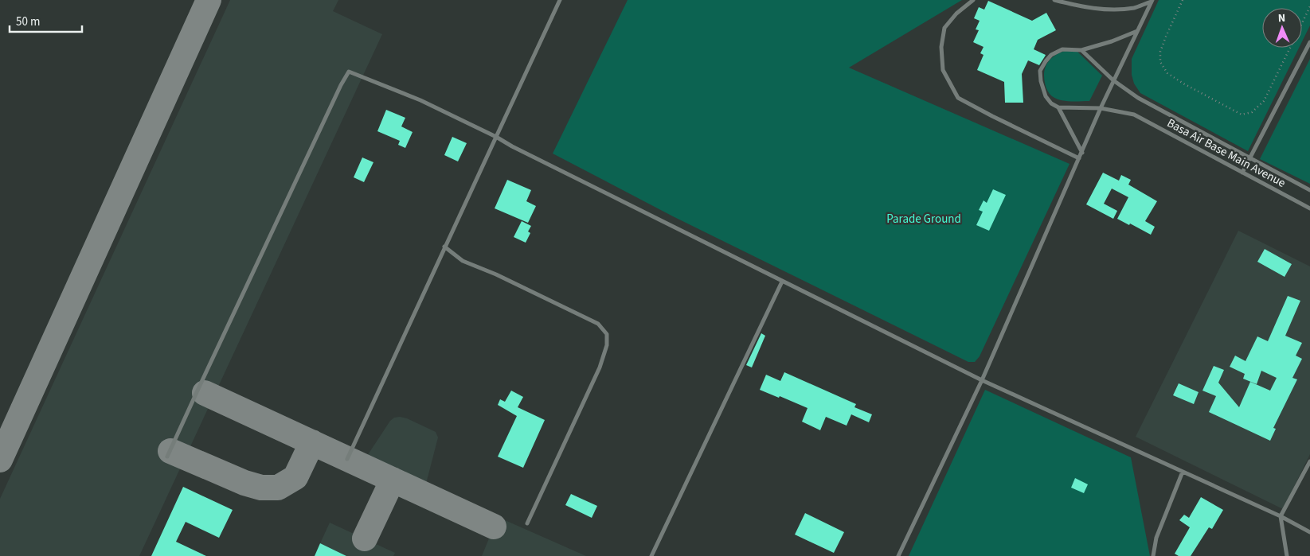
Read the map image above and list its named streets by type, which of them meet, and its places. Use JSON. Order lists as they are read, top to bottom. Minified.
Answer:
{"streets":{"lane":["Basa Air Base Main Avenue"]},"parks":["Parade Ground"],"scale_bar":"50 m","north":"top"}
